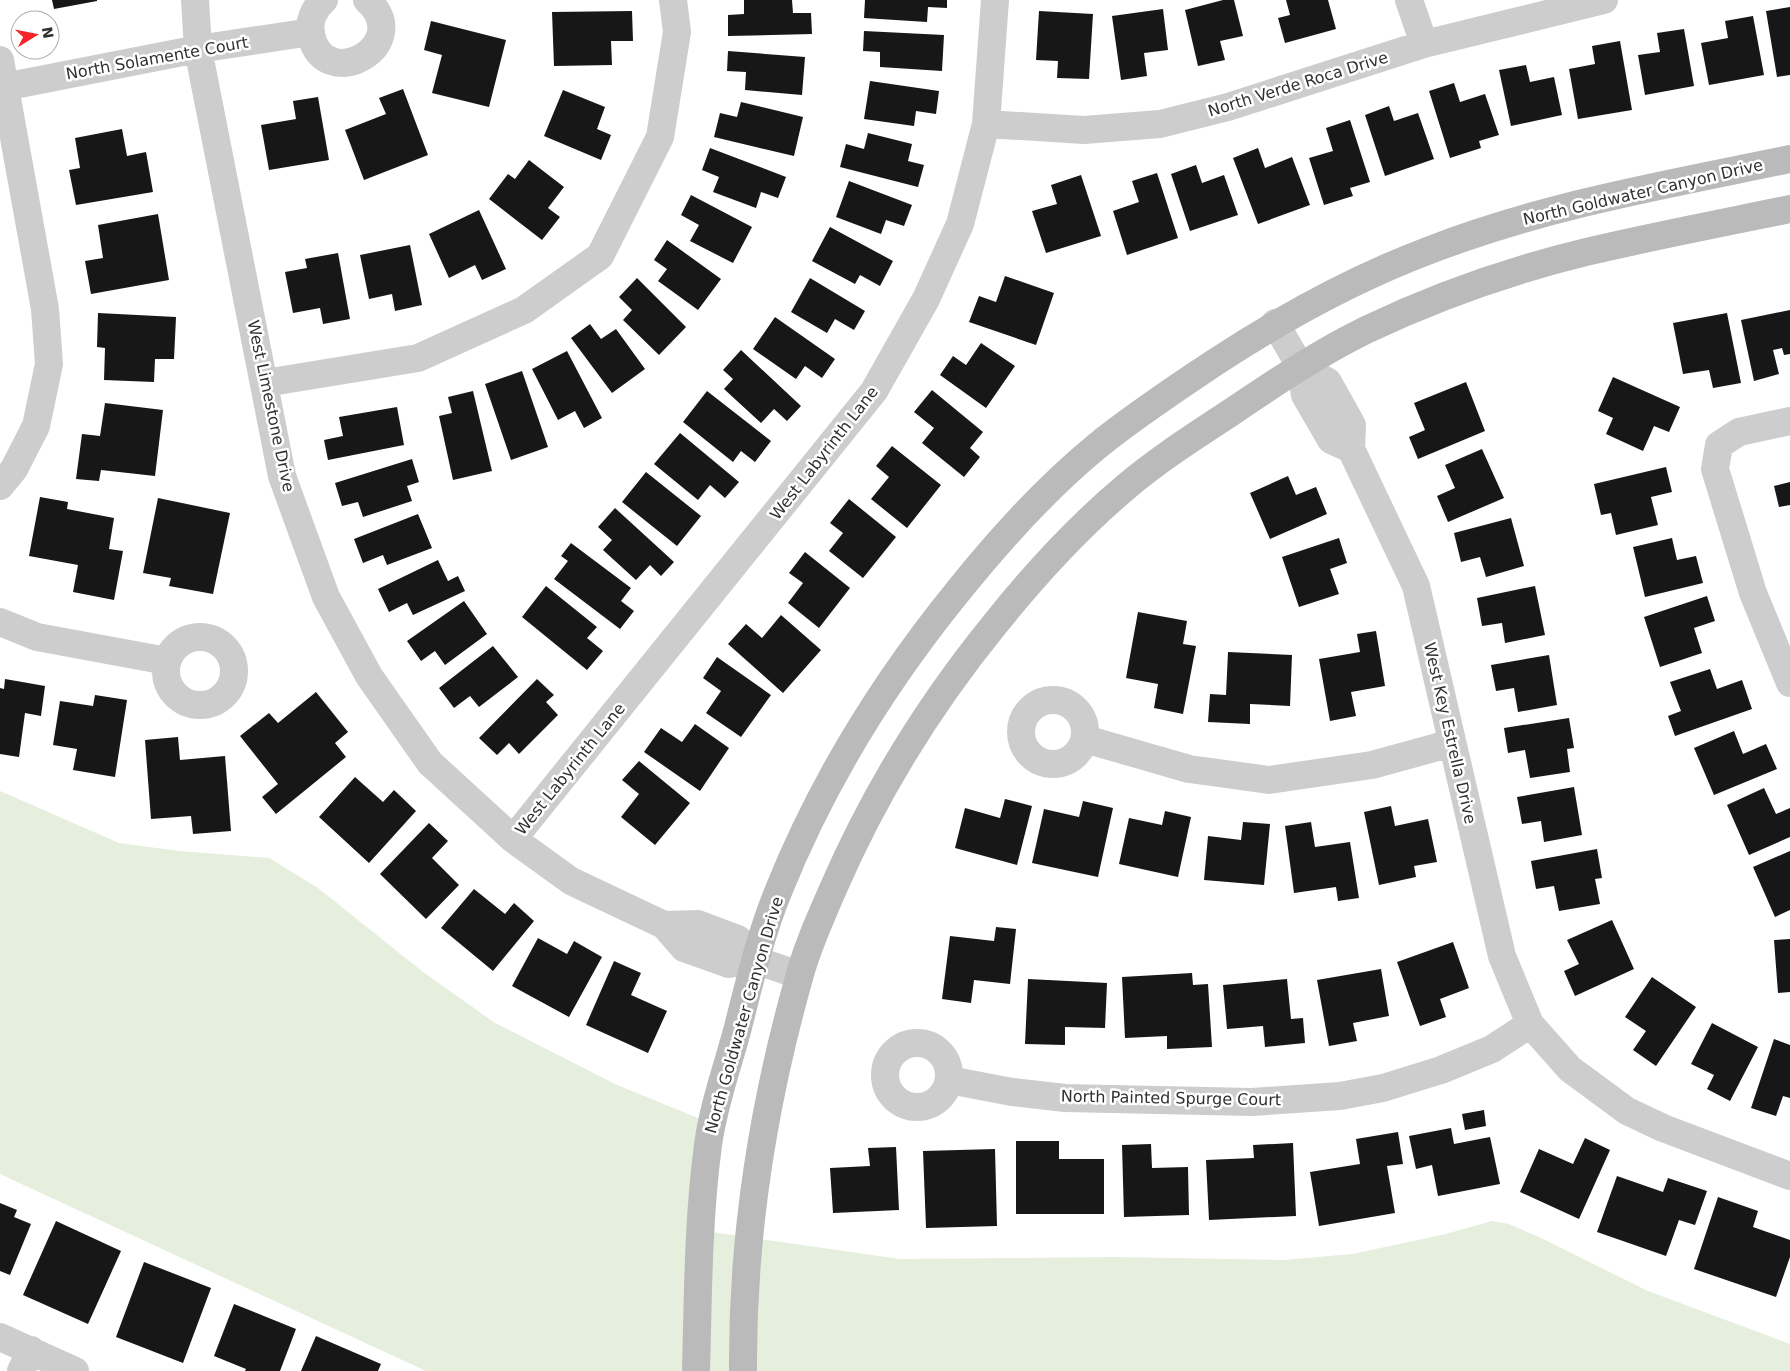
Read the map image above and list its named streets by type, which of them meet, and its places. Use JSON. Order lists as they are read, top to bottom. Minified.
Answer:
{"streets":{"street":["North Solamente Court","North Verde Roca Drive","North Goldwater Canyon Drive","West Limestone Drive","West Labyrinth Lane","West Key Estrella Drive","North Painted Spurge Court"]},"crossings":[["North Solamente Court","West Limestone Drive"],["North Verde Roca Drive","West Labyrinth Lane"],["North Goldwater Canyon Drive","West Limestone Drive"],["West Limestone Drive","West Labyrinth Lane"],["West Key Estrella Drive","North Painted Spurge Court"]],"north":"right"}
